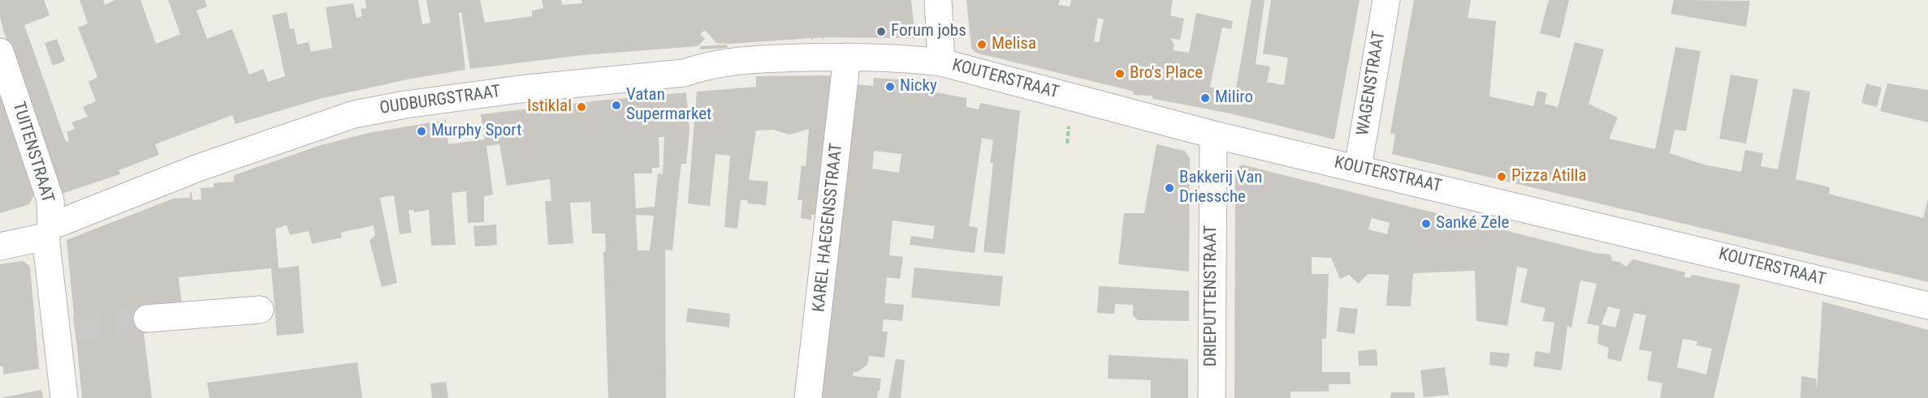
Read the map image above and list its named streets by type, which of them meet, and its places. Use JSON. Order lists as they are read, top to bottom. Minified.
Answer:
{"streets":{"street":["KOUTERSTRAAT","WAGENSTRAAT","OUDBURGSTRAAT","TUITENSTRAAT","KAREL HAEGENSSTRAAT","DRIEPUTTENSTRAAT"]},"crossings":[["KOUTERSTRAAT","WAGENSTRAAT"],["KOUTERSTRAAT","OUDBURGSTRAAT"],["KOUTERSTRAAT","KAREL HAEGENSSTRAAT"],["KOUTERSTRAAT","DRIEPUTTENSTRAAT"],["OUDBURGSTRAAT","TUITENSTRAAT"],["OUDBURGSTRAAT","KAREL HAEGENSSTRAAT"]],"places":["Forum jobs","Melisa","Bro's Place","Nicky","Miliro","Vatan Supermarket","Istiklal","Murphy Sport","Pizza Atilla","Bakkerij Van Driessche","Sanké Zele"]}
